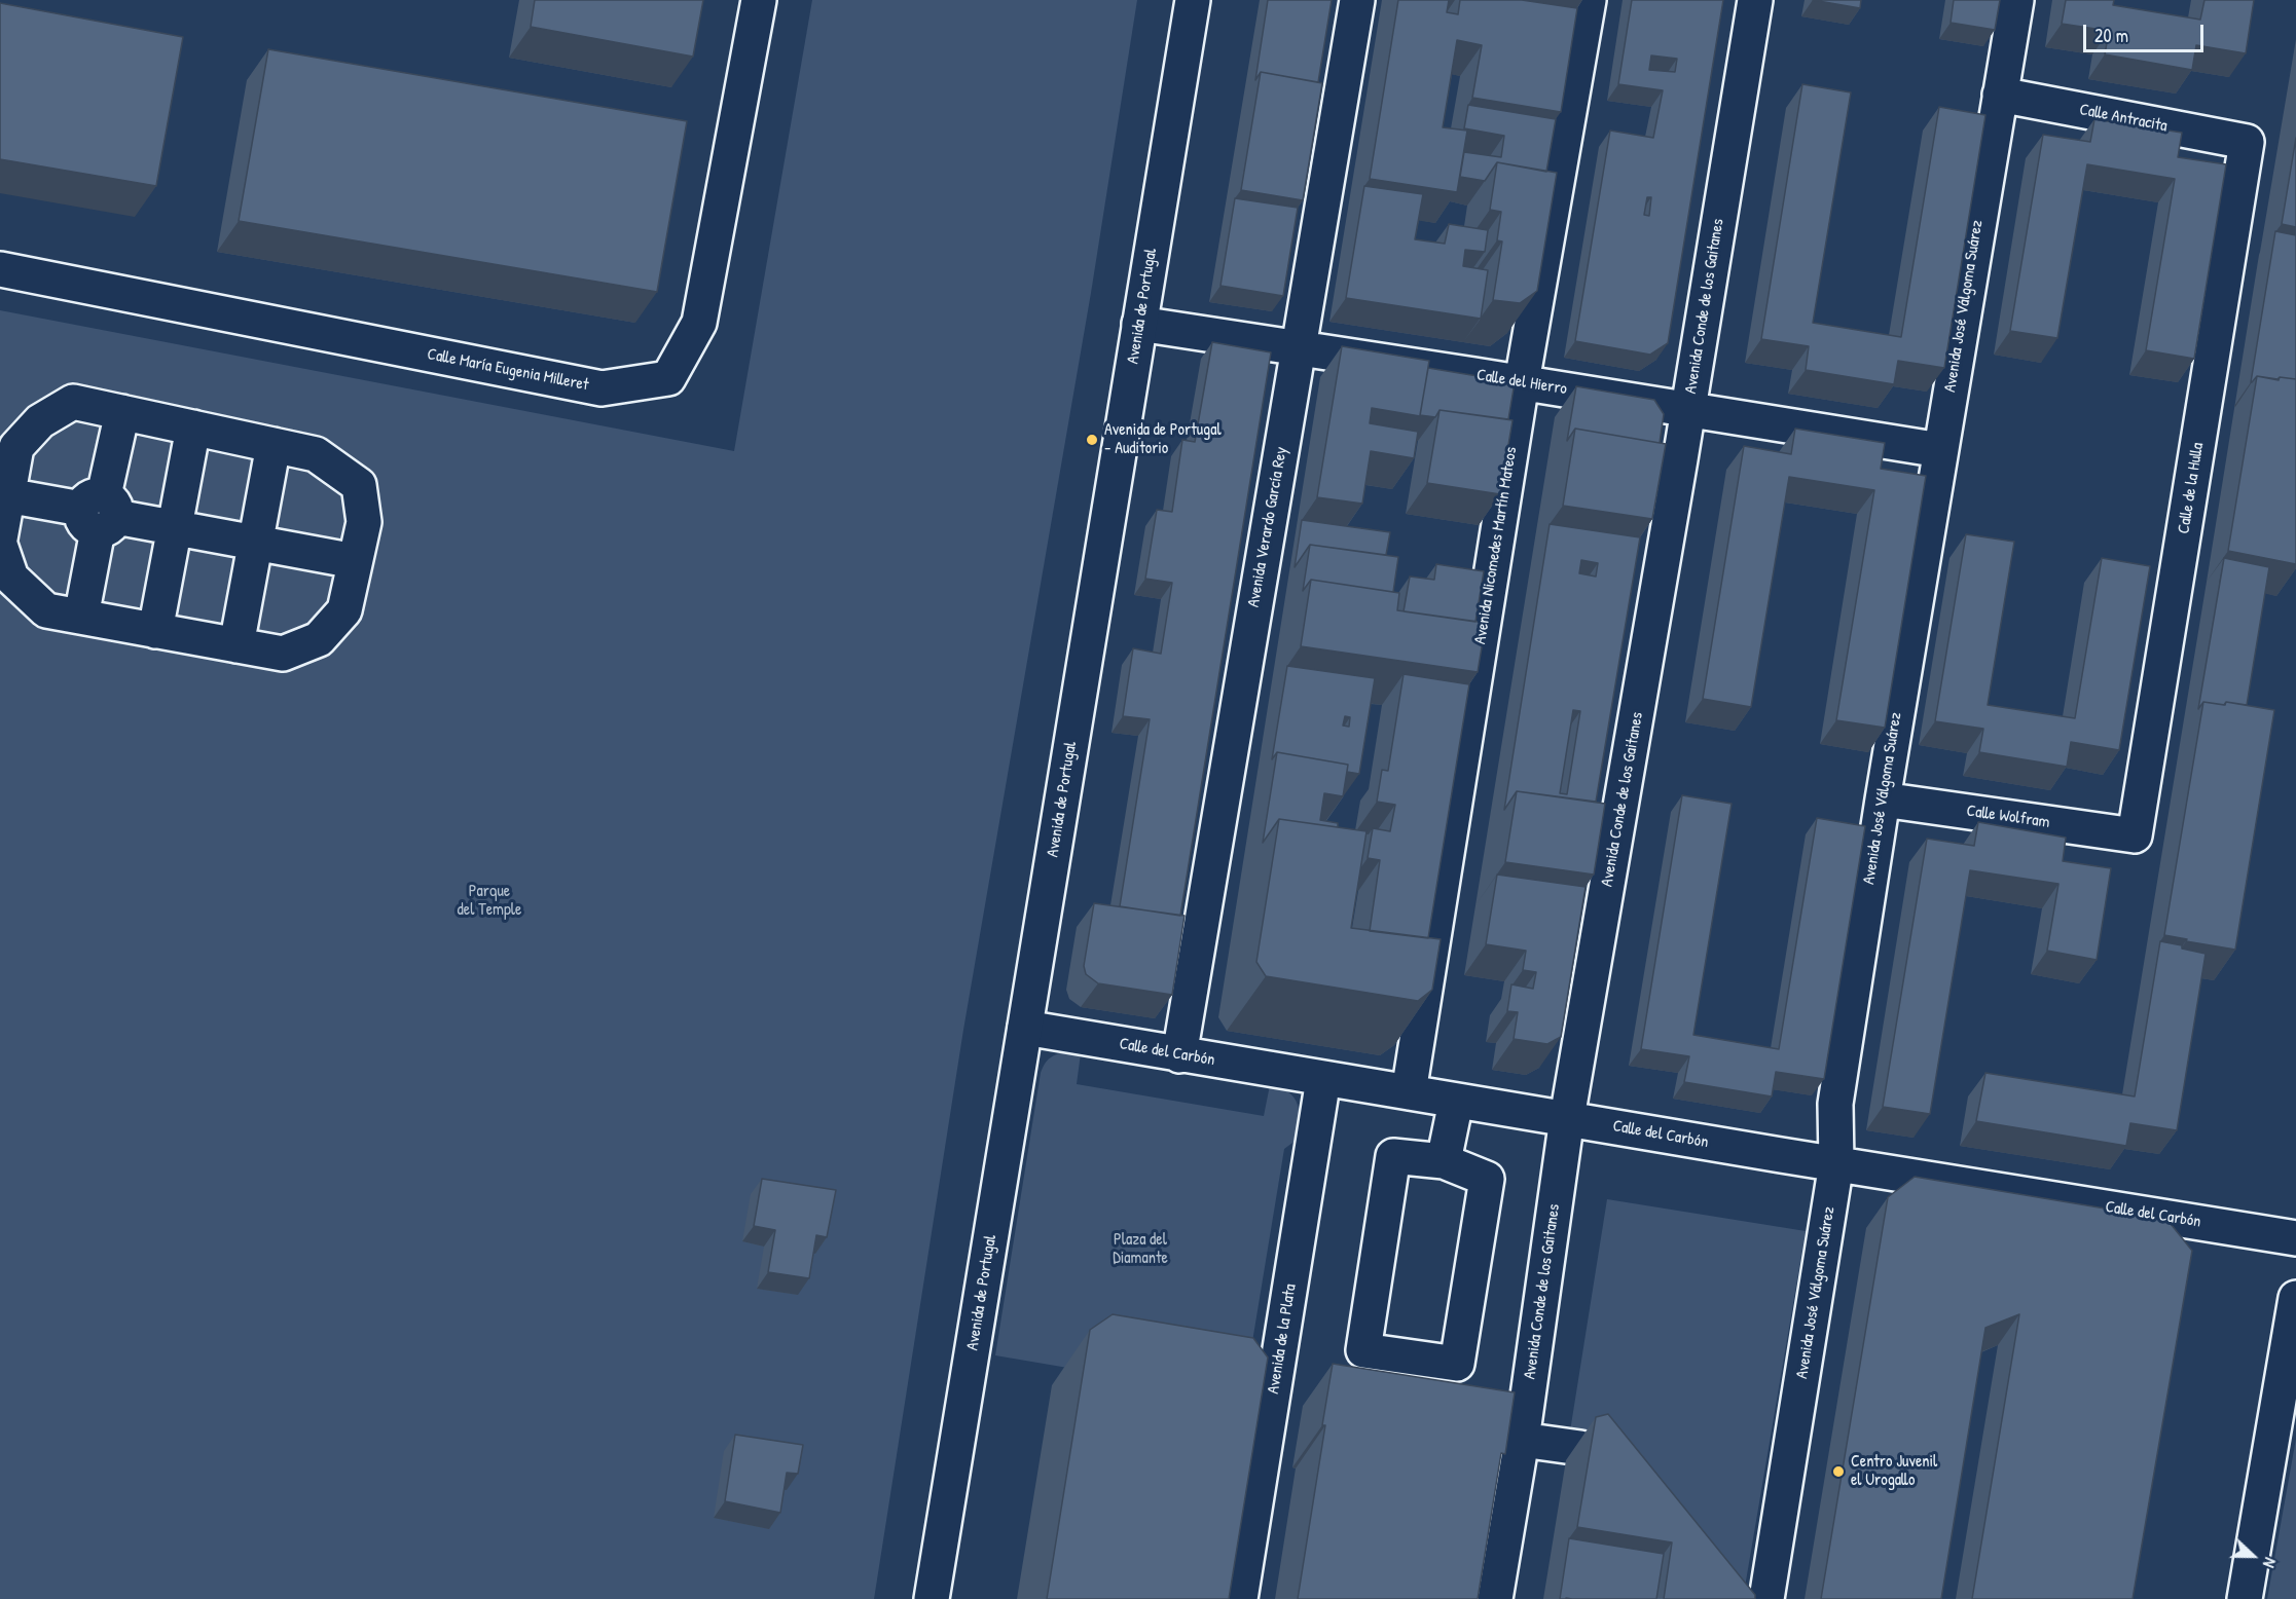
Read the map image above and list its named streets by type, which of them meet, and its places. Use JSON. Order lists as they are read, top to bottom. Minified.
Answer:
{"streets":{"street":["Calle Antracita","Avenida de Portugal","Avenida Conde de los Gaitanes","Avenida José Válgoma Suárez","Calle María Eugenia Milleret","Calle del Hierro","Calle de la Hulla","Avenida Verardo García Rey","Avenida Nicomedes Martín Mateos","Calle Wolfram","Calle del Carbón","Avenida de la Plata"]},"crossings":[["Calle Antracita","Avenida José Válgoma Suárez"],["Calle Antracita","Calle de la Hulla"],["Avenida de Portugal","Calle del Hierro"],["Avenida de Portugal","Calle del Carbón"],["Avenida Conde de los Gaitanes","Calle del Hierro"],["Avenida Conde de los Gaitanes","Calle del Carbón"],["Avenida José Válgoma Suárez","Calle del Hierro"],["Avenida José Válgoma Suárez","Calle Wolfram"],["Avenida José Válgoma Suárez","Calle del Carbón"],["Calle del Hierro","Avenida Verardo García Rey"],["Calle del Hierro","Avenida Nicomedes Martín Mateos"],["Calle de la Hulla","Calle Wolfram"],["Avenida Verardo García Rey","Calle del Carbón"],["Avenida Nicomedes Martín Mateos","Calle del Carbón"],["Calle del Carbón","Avenida de la Plata"]],"parks":["Parque del Temple","Plaza del Diamante"],"places":["Avenida de Portugal - Auditorio","Centro Juvenil el Urogallo"],"scale_bar":"20 m","north":"right"}
